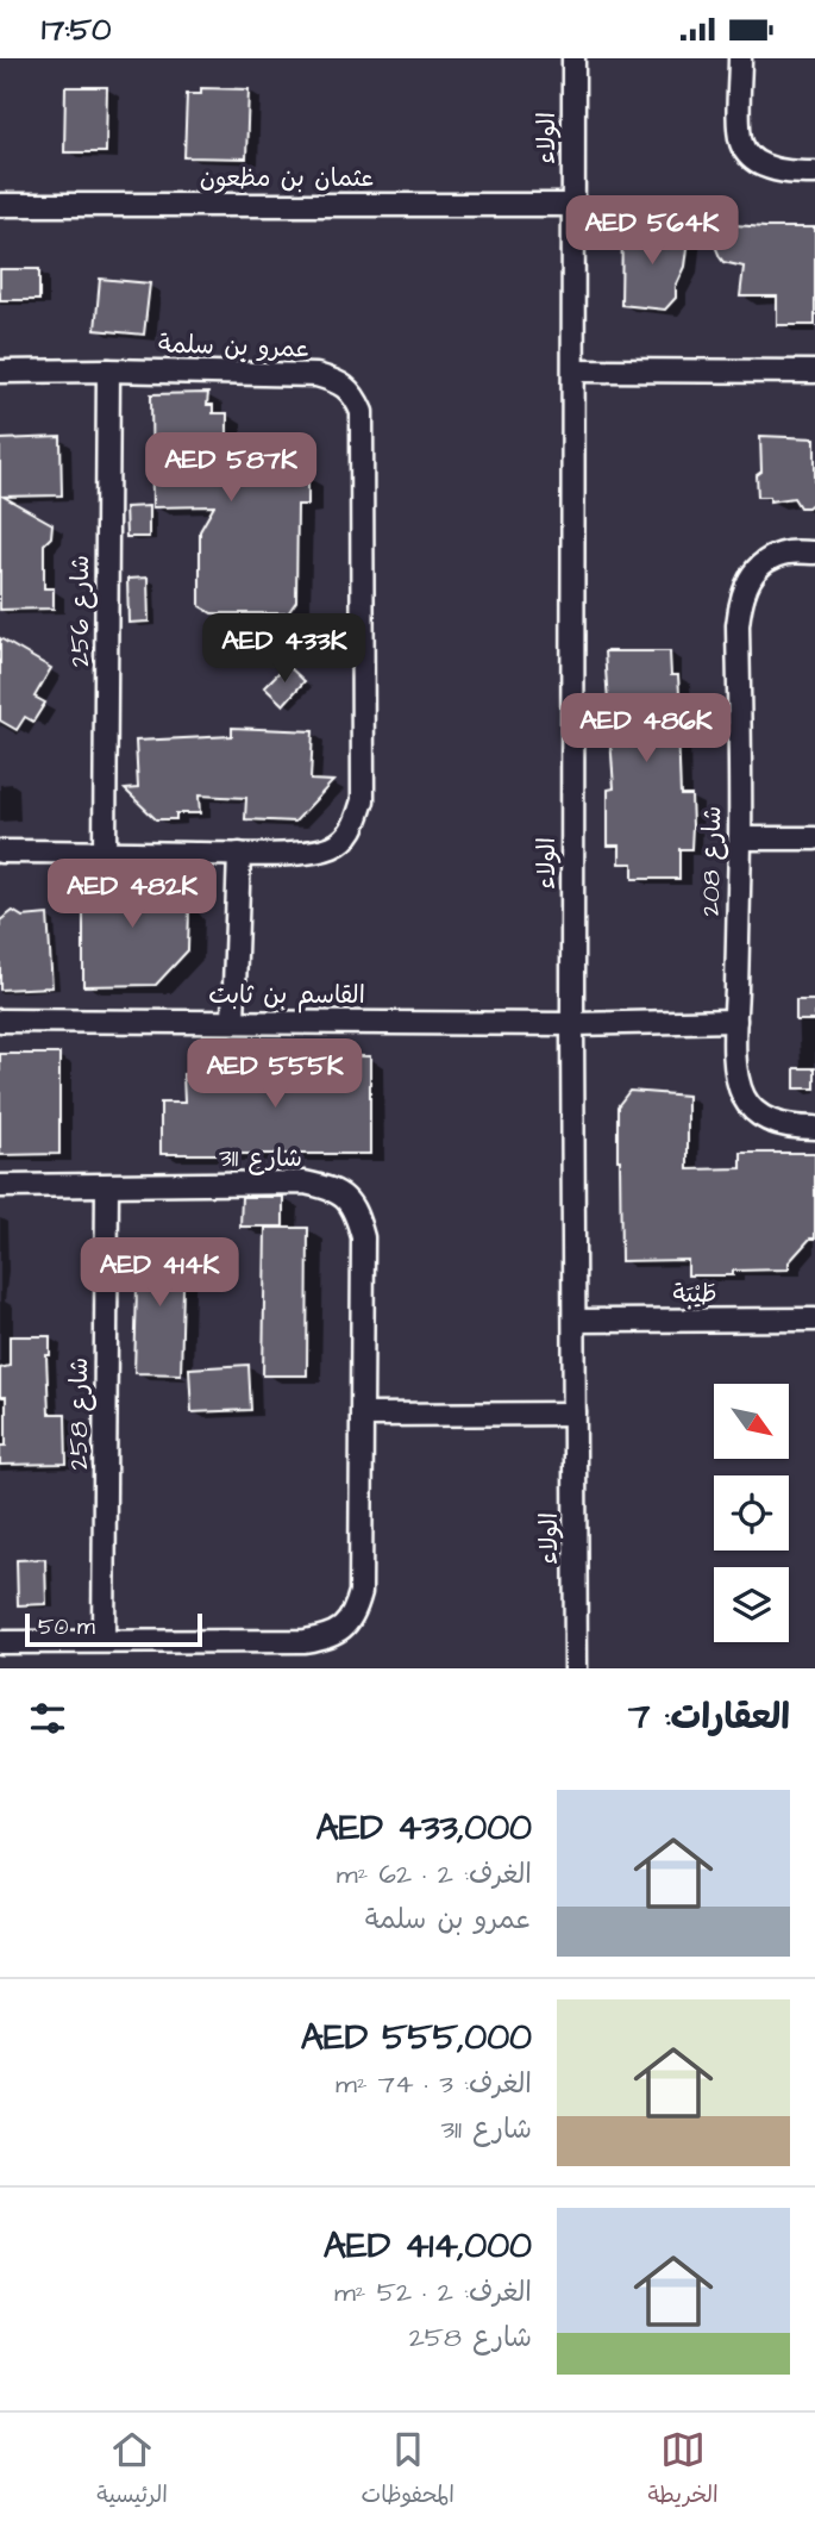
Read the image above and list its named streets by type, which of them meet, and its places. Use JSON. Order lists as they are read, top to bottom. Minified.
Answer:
{"streets":{"street":["الولاء","عثمان بن مظعون","عمرو بن سلمة","شارع 256","شارع 208","القاسم بن ثابت","شارع 311","طَيْبَة","شارع 258"]},"crossings":[["الولاء","عثمان بن مظعون"],["الولاء","القاسم بن ثابت"],["الولاء","طَيْبَة"],["عمرو بن سلمة","شارع 256"],["شارع 311","شارع 258"]],"scale_bar":"50 m","north":"bottom right","page":{"status":"17:50","price":["AED 564K","AED 587K","AED 433K","AED 486K","AED 482K","AED 555K","AED 414K"],"scale":"50 m","heading":"العقارات: 7","list":[{"name":"AED 433,000","note":"الغرف: 2 · 62 m² · عمرو بن سلمة"},{"name":"AED 555,000","note":"الغرف: 3 · 74 m² · شارع 311"},{"name":"AED 414,000","note":"الغرف: 2 · 52 m² · شارع 258"}],"tabs":["الخريطة","المحفوظات","الرئيسية"]}}
